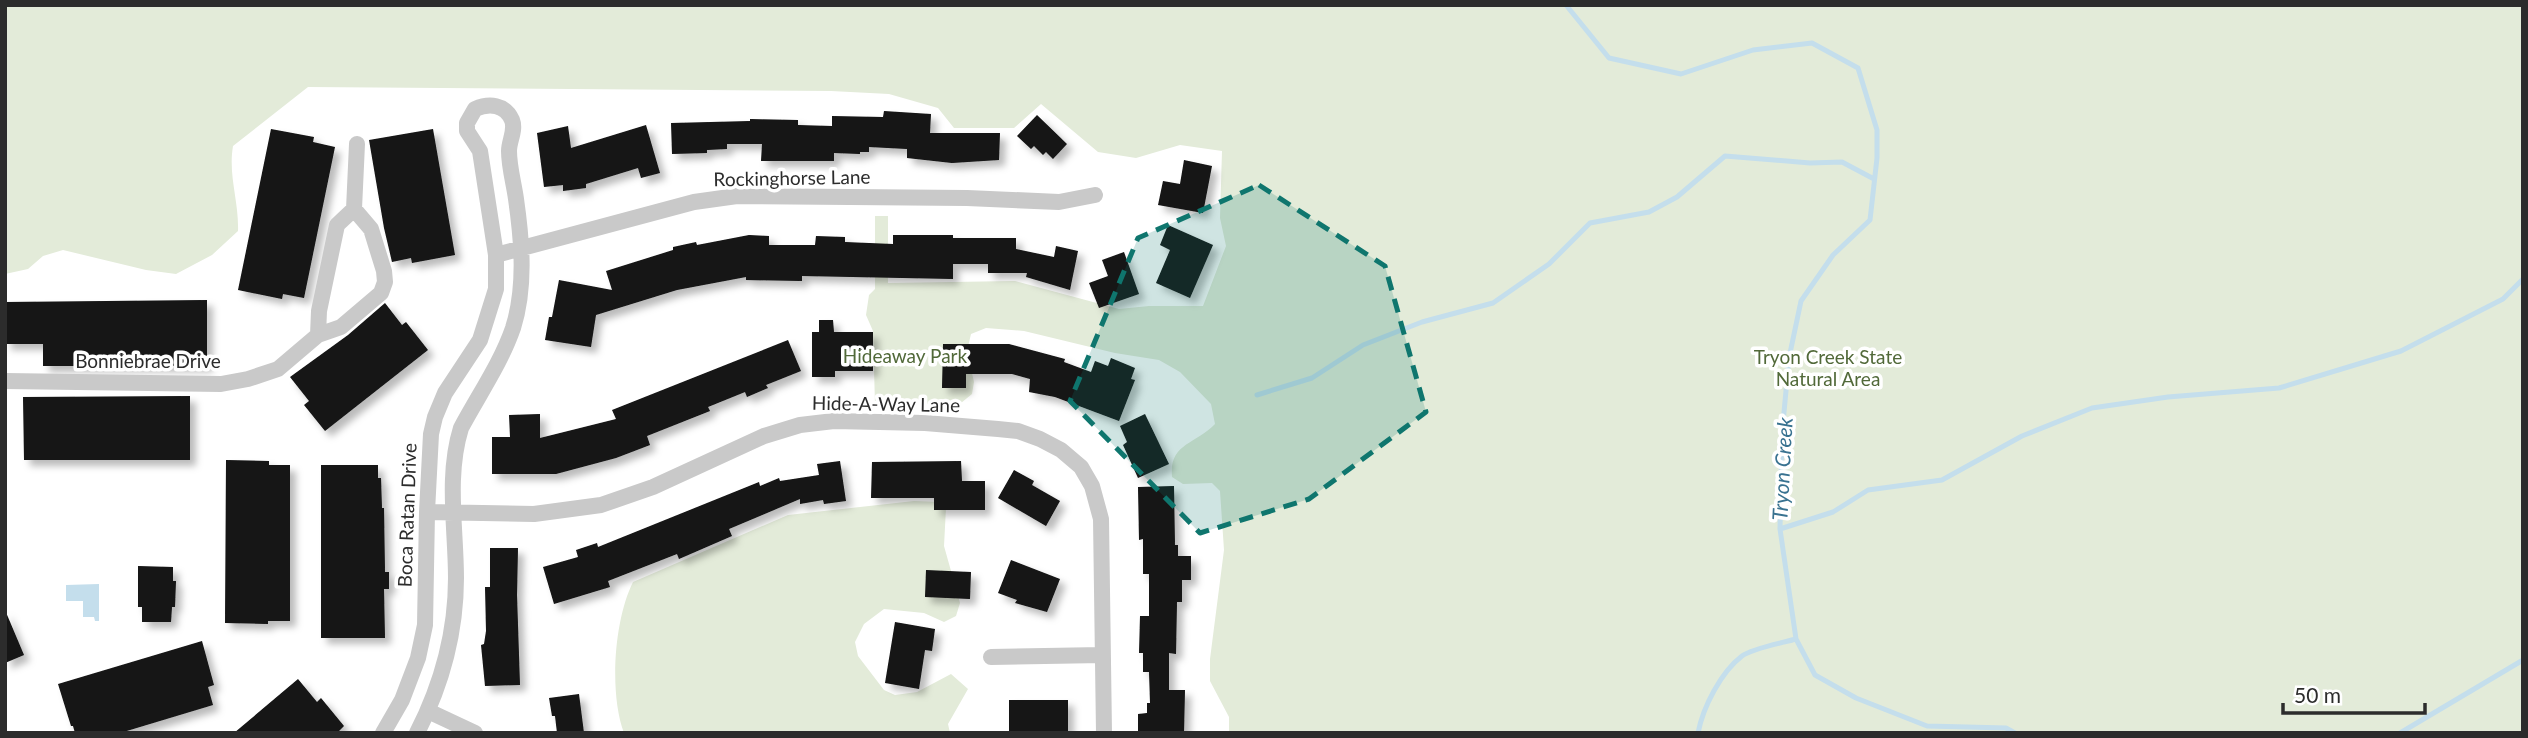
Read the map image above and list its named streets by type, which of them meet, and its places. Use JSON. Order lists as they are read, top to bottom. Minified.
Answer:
{"streets":{"street":["Rockinghorse Lane","Bonniebrae Drive","Hide-A-Way Lane","Boca Ratan Drive"]},"crossings":[["Rockinghorse Lane","Boca Ratan Drive"],["Hide-A-Way Lane","Boca Ratan Drive"]],"water":["Tryon Creek"],"parks":["Hideaway Park","Tryon Creek State Natural Area"],"scale_bar":"50 m"}
